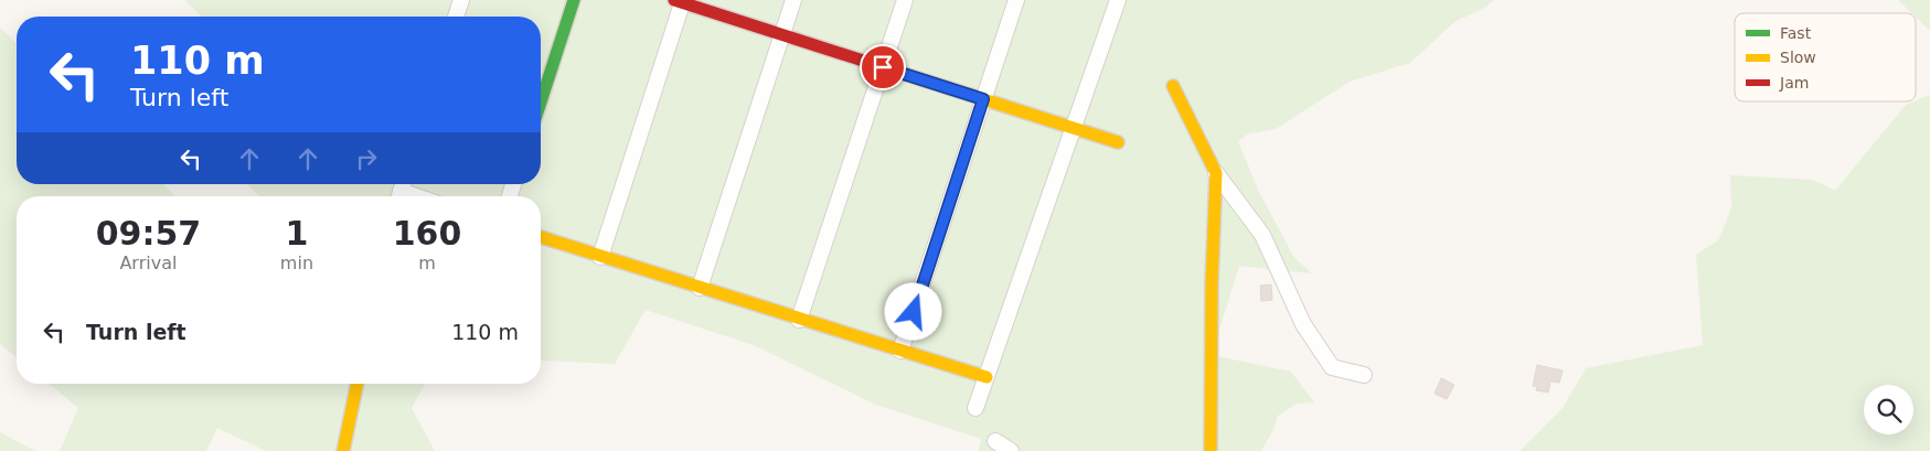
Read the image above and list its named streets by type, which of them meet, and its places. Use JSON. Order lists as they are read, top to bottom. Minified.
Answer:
{"legend":["Fast","Slow","Jam"],"page":{"turn":["110 m","Turn left"],"eta":["09:57","Arrival","1","min","160","m"],"list":[{"name":"Turn left","value":"110 m"}]}}
